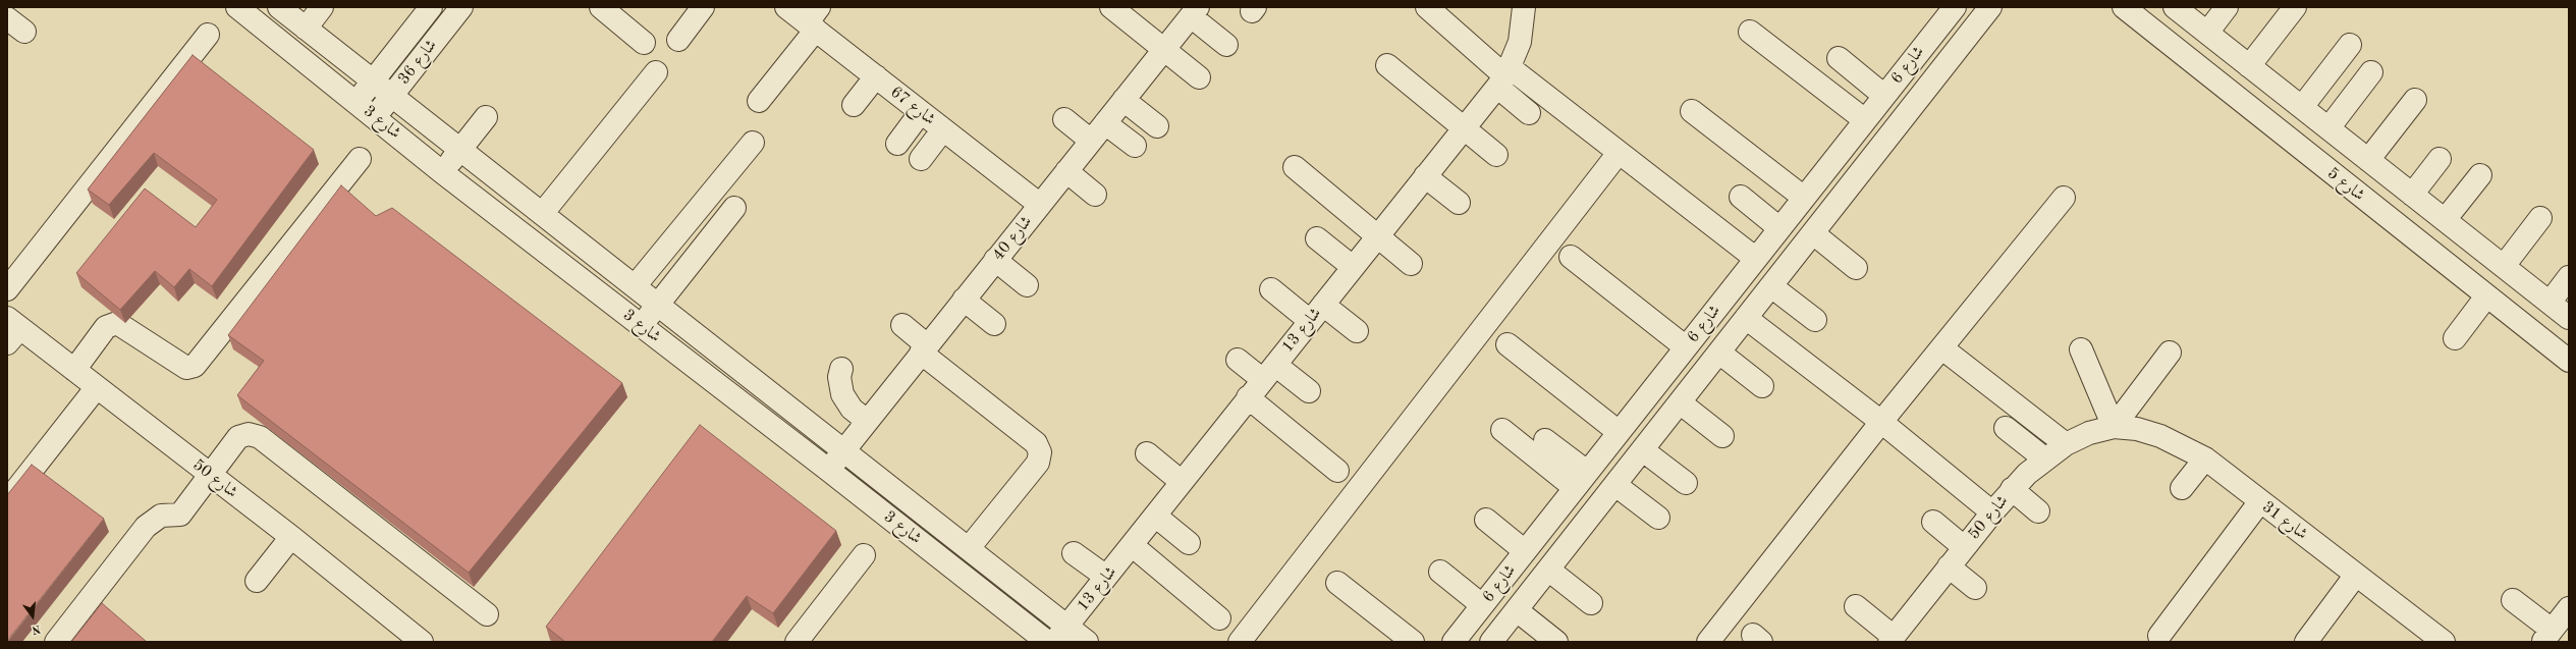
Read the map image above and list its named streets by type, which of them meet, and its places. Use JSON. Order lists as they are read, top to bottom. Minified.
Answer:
{"streets":{"street":["شارع 36","شارع 6","شارع 67","شارع 3","شارع 5","شارع 40","شارع 13","شارع 50","شارع 31"]},"crossings":[["شارع 36","شارع 3"],["شارع 67","شارع 40"],["شارع 3","شارع 40"],["شارع 3","شارع 13"],["شارع 50","شارع 31"]],"north":"bottom"}
